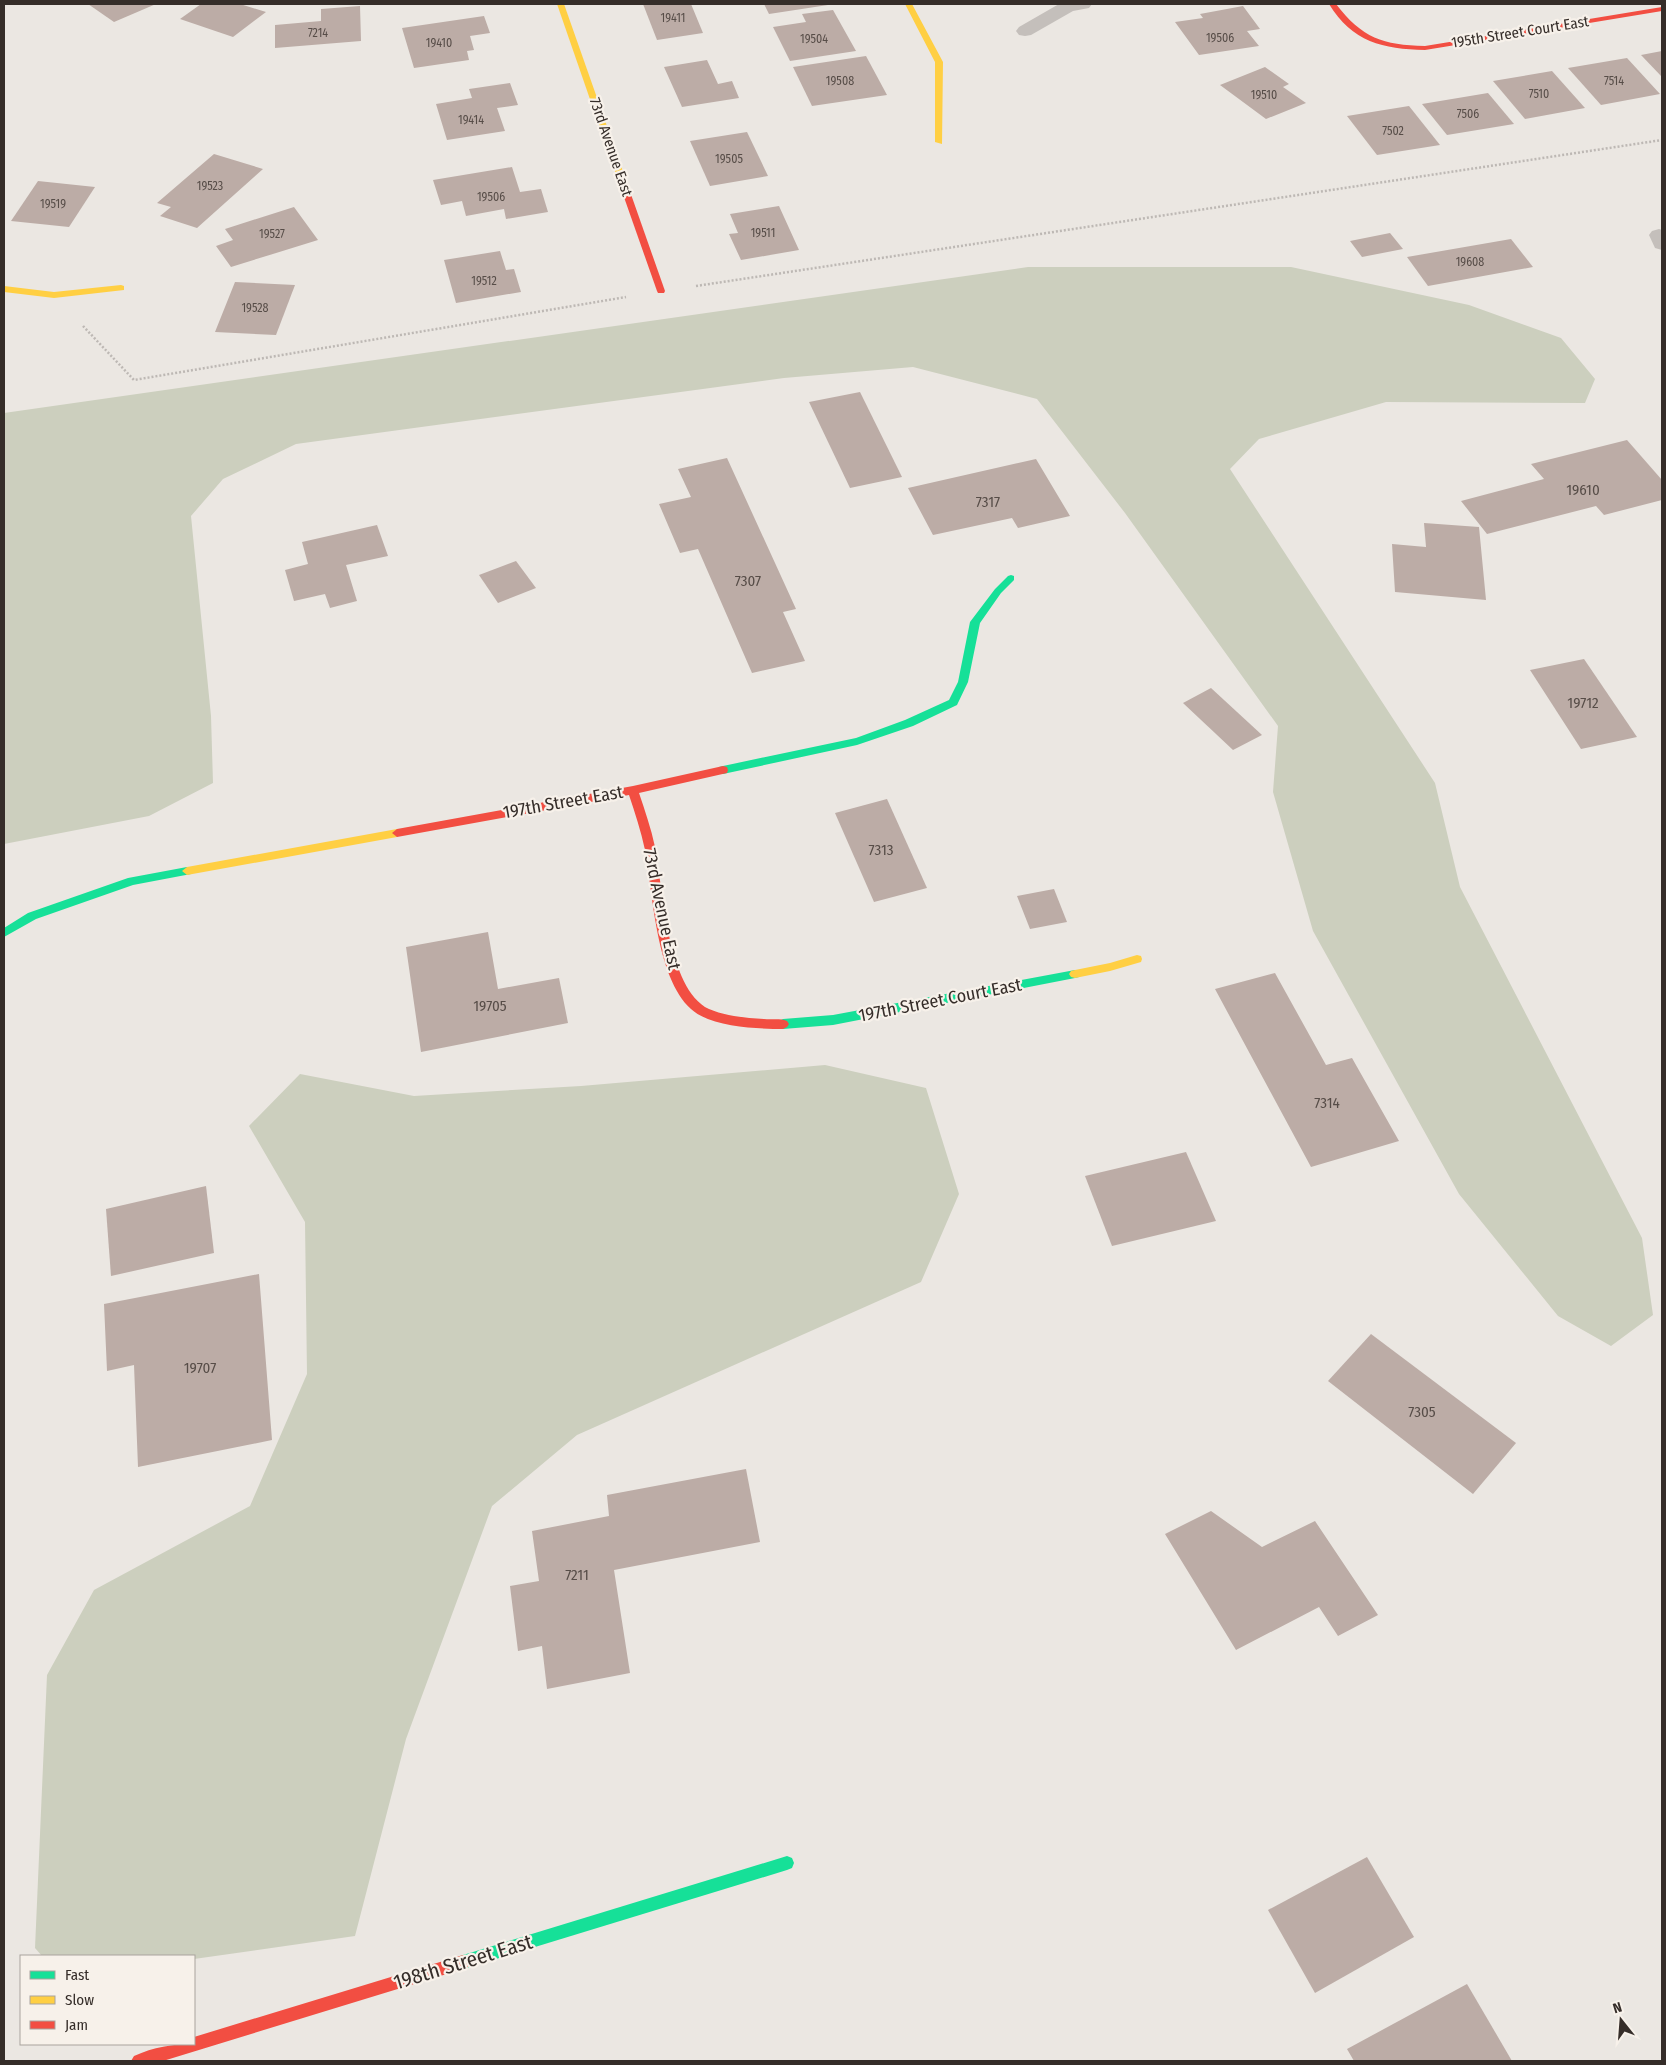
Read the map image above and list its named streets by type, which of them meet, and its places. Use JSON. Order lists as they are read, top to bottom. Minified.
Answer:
{"streets":{"street":["195th Street Court East","73rd Avenue East","197th Street East","197th Street Court East","198th Street East"]},"crossings":[["73rd Avenue East","197th Street East"],["73rd Avenue East","197th Street Court East"]],"house_numbers":["19411","7214","19506","19504","19410","19508","7514","7510","19510","7506","19414","7502","19505","19523","19506","19519","19511","19527","19608","19512","19528","19610","7317","7307","19712","7313","19705","7314","19707","7305","7211"],"legend":["Fast","Slow","Jam"],"north":"top"}
